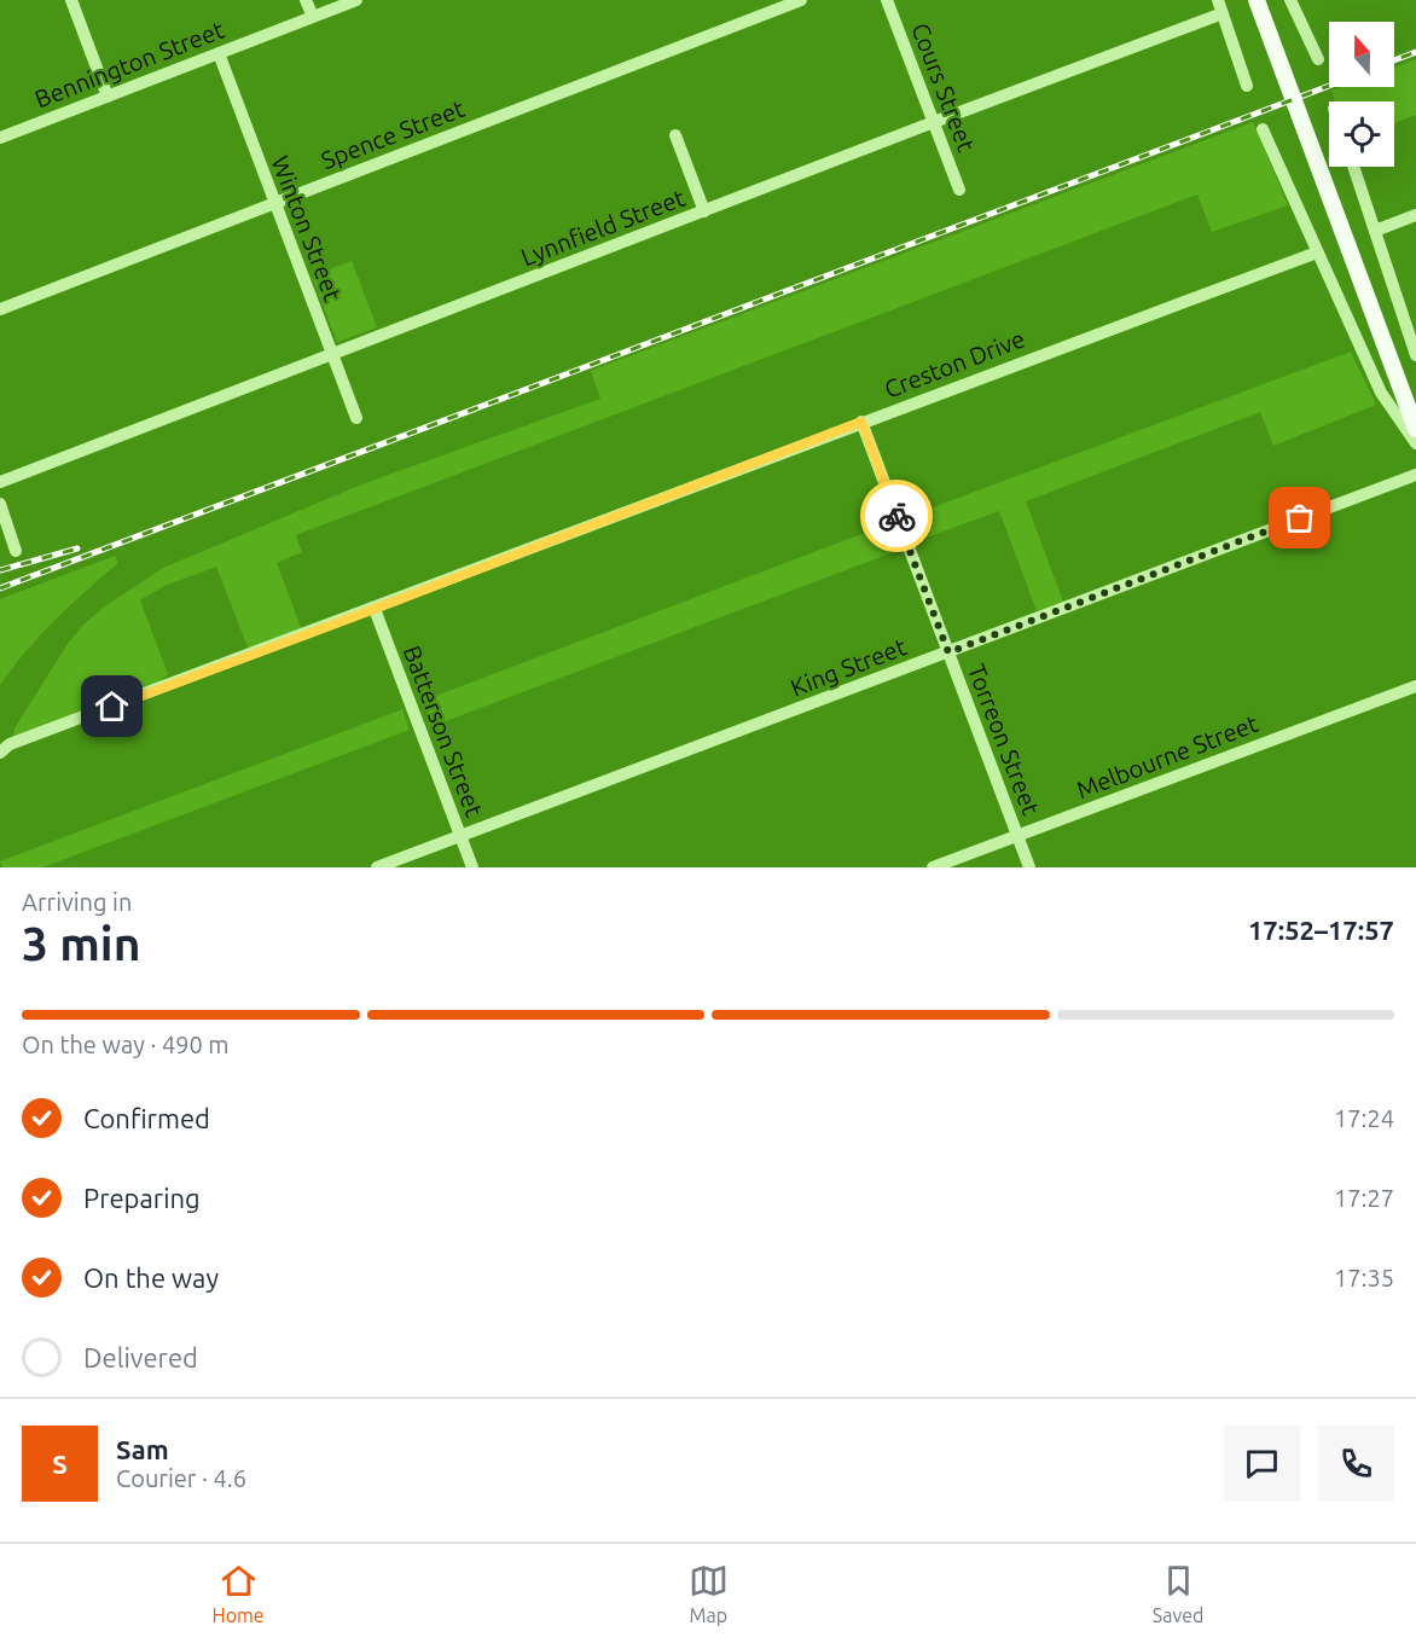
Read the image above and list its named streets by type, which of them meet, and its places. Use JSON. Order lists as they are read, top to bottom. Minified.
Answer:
{"streets":{"street":["Bennington Street","Cours Street","Spence Street","Lynnfield Street","Winton Street","Creston Drive","King Street","Batterson Street","Torreon Street","Melbourne Street"]},"crossings":[["Bennington Street","Winton Street"],["Cours Street","Lynnfield Street"],["Spence Street","Winton Street"],["Lynnfield Street","Winton Street"],["Creston Drive","Batterson Street"],["Creston Drive","Torreon Street"],["King Street","Batterson Street"],["King Street","Torreon Street"],["Torreon Street","Melbourne Street"]],"north":"top","page":{"heading":["3 min","Arriving in","17:52–17:57"],"panel":["Sam","Courier · 4.6"],"bar":"On the way · 490 m","list":[["Confirmed","17:24"],["Preparing","17:27"],["On the way","17:35"],"Delivered"],"round":"S","tabs":["Home","Map","Saved"]}}
